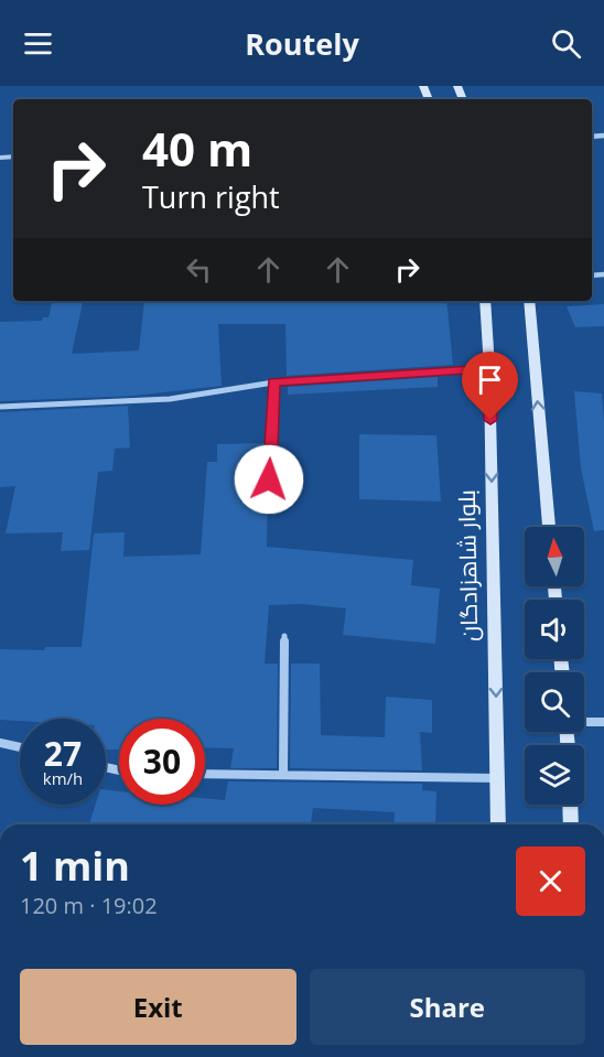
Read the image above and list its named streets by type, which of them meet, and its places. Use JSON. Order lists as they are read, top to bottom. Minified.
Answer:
{"streets":{"main road":["بلوار شاهزادگان"]},"north":"top","page":{"header":"Routely","turn":["40 m","Turn right"],"speed":"27 km/h","limit":"30","heading":["1 min","120 m · 19:02"],"buttons":["Exit","Share"]}}
